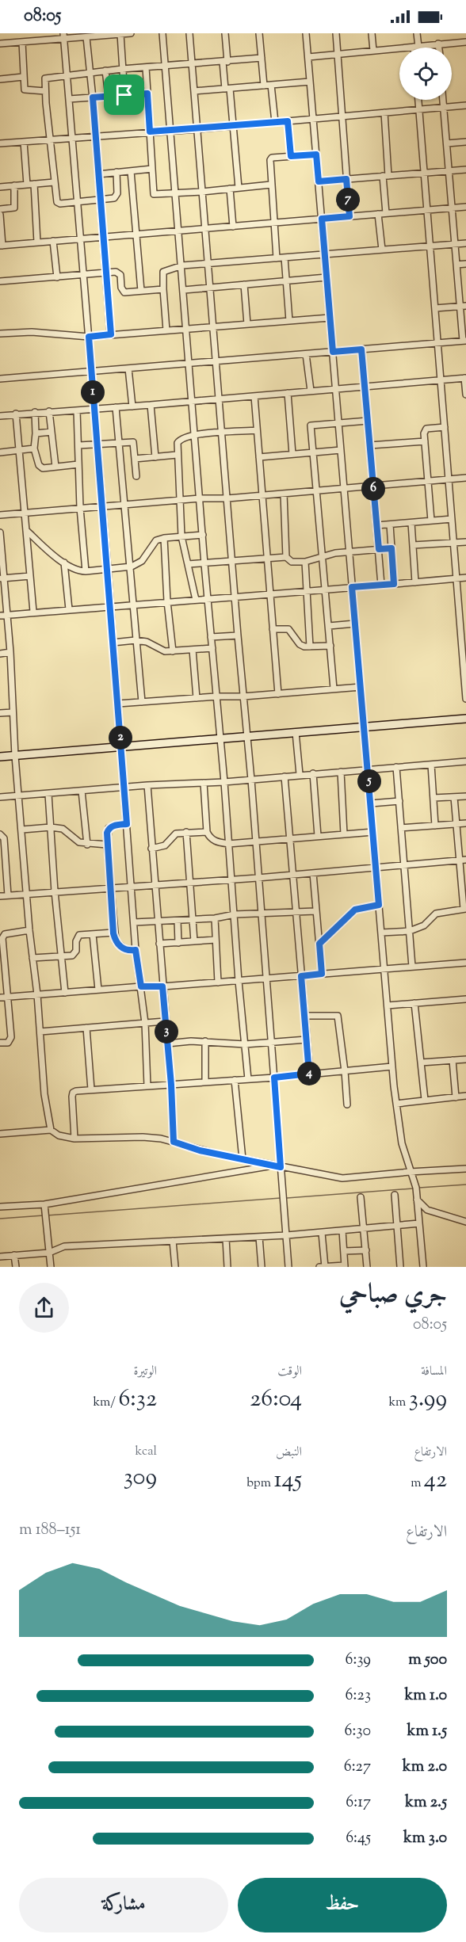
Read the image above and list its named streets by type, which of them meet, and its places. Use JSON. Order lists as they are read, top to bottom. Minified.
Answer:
{"page":{"status":"08:05","pins":["7","1","6","2","5","3","4"],"heading":["جري صباحي","08:05"],"stats":[["المسافة","3.99 km"],["الوقت","26:04"],["الوتيرة","6:32 /km"],["الارتفاع","42 m"],["النبض","145 bpm"],["kcal","309"]],"chart":["الارتفاع","151–188 m"],"list":[{"name":"500 m","note":"6:39"},{"name":"1.0 km","note":"6:23"},{"name":"1.5 km","note":"6:30"},{"name":"2.0 km","note":"6:27"},{"name":"2.5 km","note":"6:17"},{"name":"3.0 km","note":"6:45"}],"buttons":["حفظ","مشاركة"]}}
